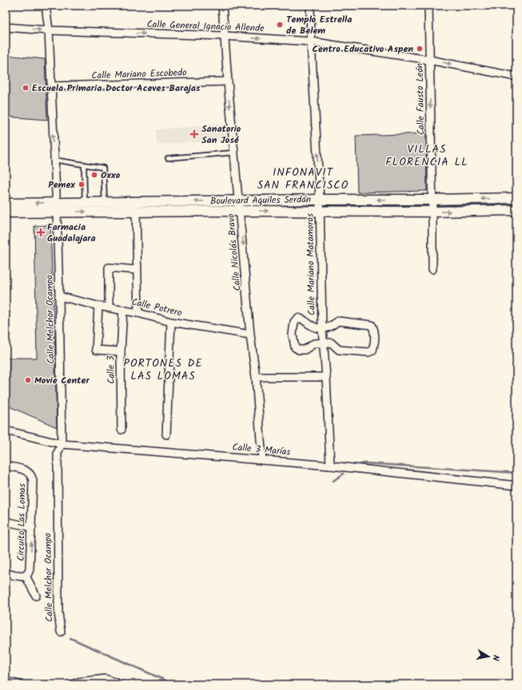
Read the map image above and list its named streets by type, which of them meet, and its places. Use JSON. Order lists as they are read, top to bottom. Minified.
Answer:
{"streets":{"street":["Calle General Ignacio Allende","Calle Mariano Escobedo","Calle Fausto León","Boulevard Aquiles Serdán","Calle Nicolás Bravo","Calle Mariano Matamoros","Calle Potrero","Calle Melchor Ocampo","Calle 3","Calle 3 Marías","Circuito Las Lomas"]},"crossings":[["Calle General Ignacio Allende","Calle Fausto León"],["Calle General Ignacio Allende","Calle Nicolás Bravo"],["Calle General Ignacio Allende","Calle Mariano Matamoros"],["Calle General Ignacio Allende","Calle Melchor Ocampo"],["Calle Mariano Escobedo","Calle Nicolás Bravo"],["Calle Mariano Escobedo","Calle Melchor Ocampo"],["Calle Fausto León","Boulevard Aquiles Serdán"],["Boulevard Aquiles Serdán","Calle Nicolás Bravo"],["Boulevard Aquiles Serdán","Calle Mariano Matamoros"],["Boulevard Aquiles Serdán","Calle Melchor Ocampo"],["Calle Nicolás Bravo","Calle Potrero"],["Calle Nicolás Bravo","Calle 3 Marías"],["Calle Mariano Matamoros","Calle 3 Marías"],["Calle Potrero","Calle Melchor Ocampo"],["Calle Potrero","Calle 3"],["Calle Melchor Ocampo","Calle 3 Marías"]],"one_way":["Calle General Ignacio Allende","Calle Fausto León","Calle Nicolás Bravo"],"districts":["VILLAS FLORENCIA LL","INFONAVIT SAN FRANCISCO","PORTONES DE LAS LOMAS"],"places":{"other":["Templo Estrella de Belem","Centro Educativo Aspen","Escuela Primaria Doctor Aceves Barajas","Oxxo","Pemex","Movie Center"],"health":["Sanatorio San José","Farmacia Guadalajara"]},"north":"right"}
